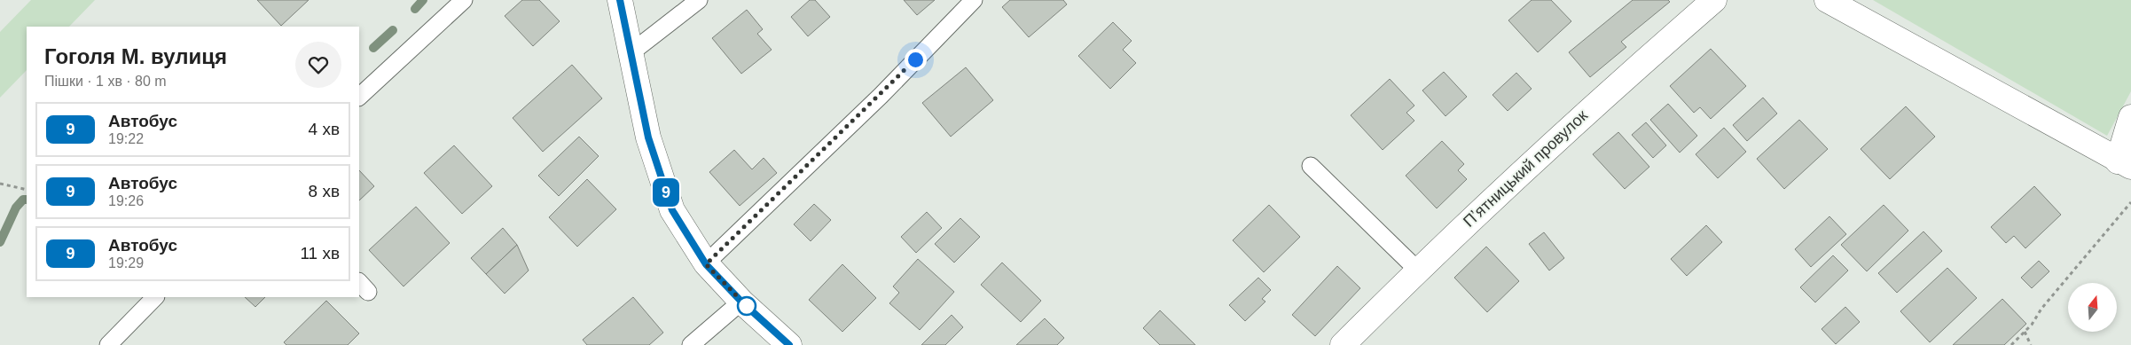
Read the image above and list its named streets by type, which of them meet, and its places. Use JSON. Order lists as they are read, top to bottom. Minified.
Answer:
{"streets":{"street":["Пʼятницький провулок"]},"lines":["bus line 9"],"north":"top","page":{"on_map":"9","heading":["Гоголя М. вулиця","Пішки · 1 хв · 80 m"],"list":[{"mark":"9","name":"Автобус","note":"19:22","value":"4 хв"},{"mark":"9","name":"Автобус","note":"19:26","value":"8 хв"},{"mark":"9","name":"Автобус","note":"19:29","value":"11 хв"}]}}
